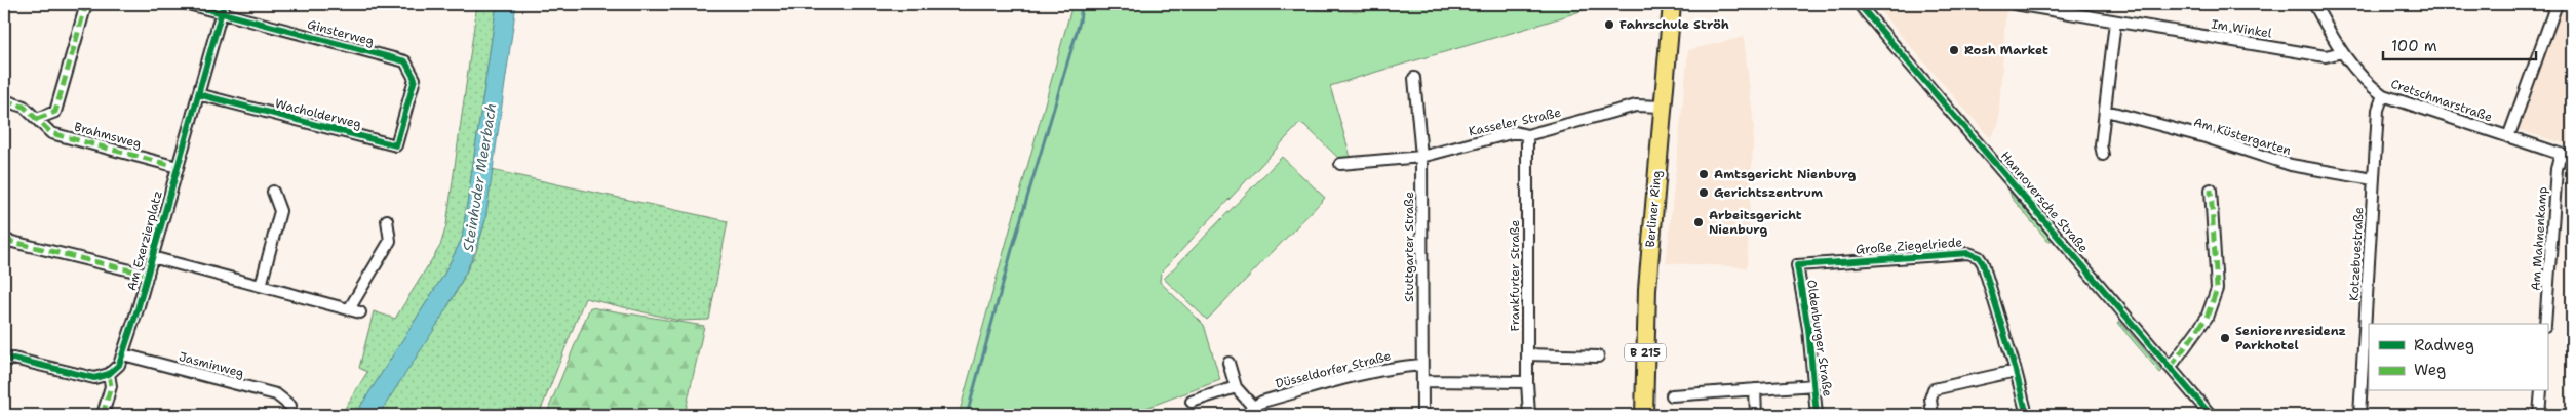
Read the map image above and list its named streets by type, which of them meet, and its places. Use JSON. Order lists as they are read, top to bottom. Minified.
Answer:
{"streets":{"main road":["Berliner Ring","B 215"],"street":["Im Winkel","Ginsterweg","Cretschmarstraße","Wacholderweg","Kasseler Straße","Brahmsweg","Am Küstergarten","Hannoversche Straße","Am Mahnenkamp","Am Exerzierplatz","Große Ziegelriede","Stuttgarter Straße","Kotzebuestraße","Frankfurter Straße","Oldenburger Straße","Jasminweg","Düsseldorfer Straße"]},"crossings":[["Im Winkel","Cretschmarstraße"],["Ginsterweg","Wacholderweg"],["Ginsterweg","Am Exerzierplatz"],["Cretschmarstraße","Am Mahnenkamp"],["Cretschmarstraße","Kotzebuestraße"],["Wacholderweg","Am Exerzierplatz"],["Kasseler Straße","Berliner Ring"],["Kasseler Straße","Stuttgarter Straße"],["Kasseler Straße","Frankfurter Straße"],["Brahmsweg","Am Exerzierplatz"],["Am Küstergarten","Kotzebuestraße"],["Am Exerzierplatz","Jasminweg"],["Große Ziegelriede","Oldenburger Straße"],["Stuttgarter Straße","Düsseldorfer Straße"]],"water":["Steinhuder Meerbach"],"places":["Fahrschule Ströh","Rosh Market","Amtsgericht Nienburg","Gerichtszentrum","Arbeitsgericht Nienburg","Seniorenresidenz Parkhotel"],"legend":["Radweg","Weg"],"scale_bar":"100 m"}
